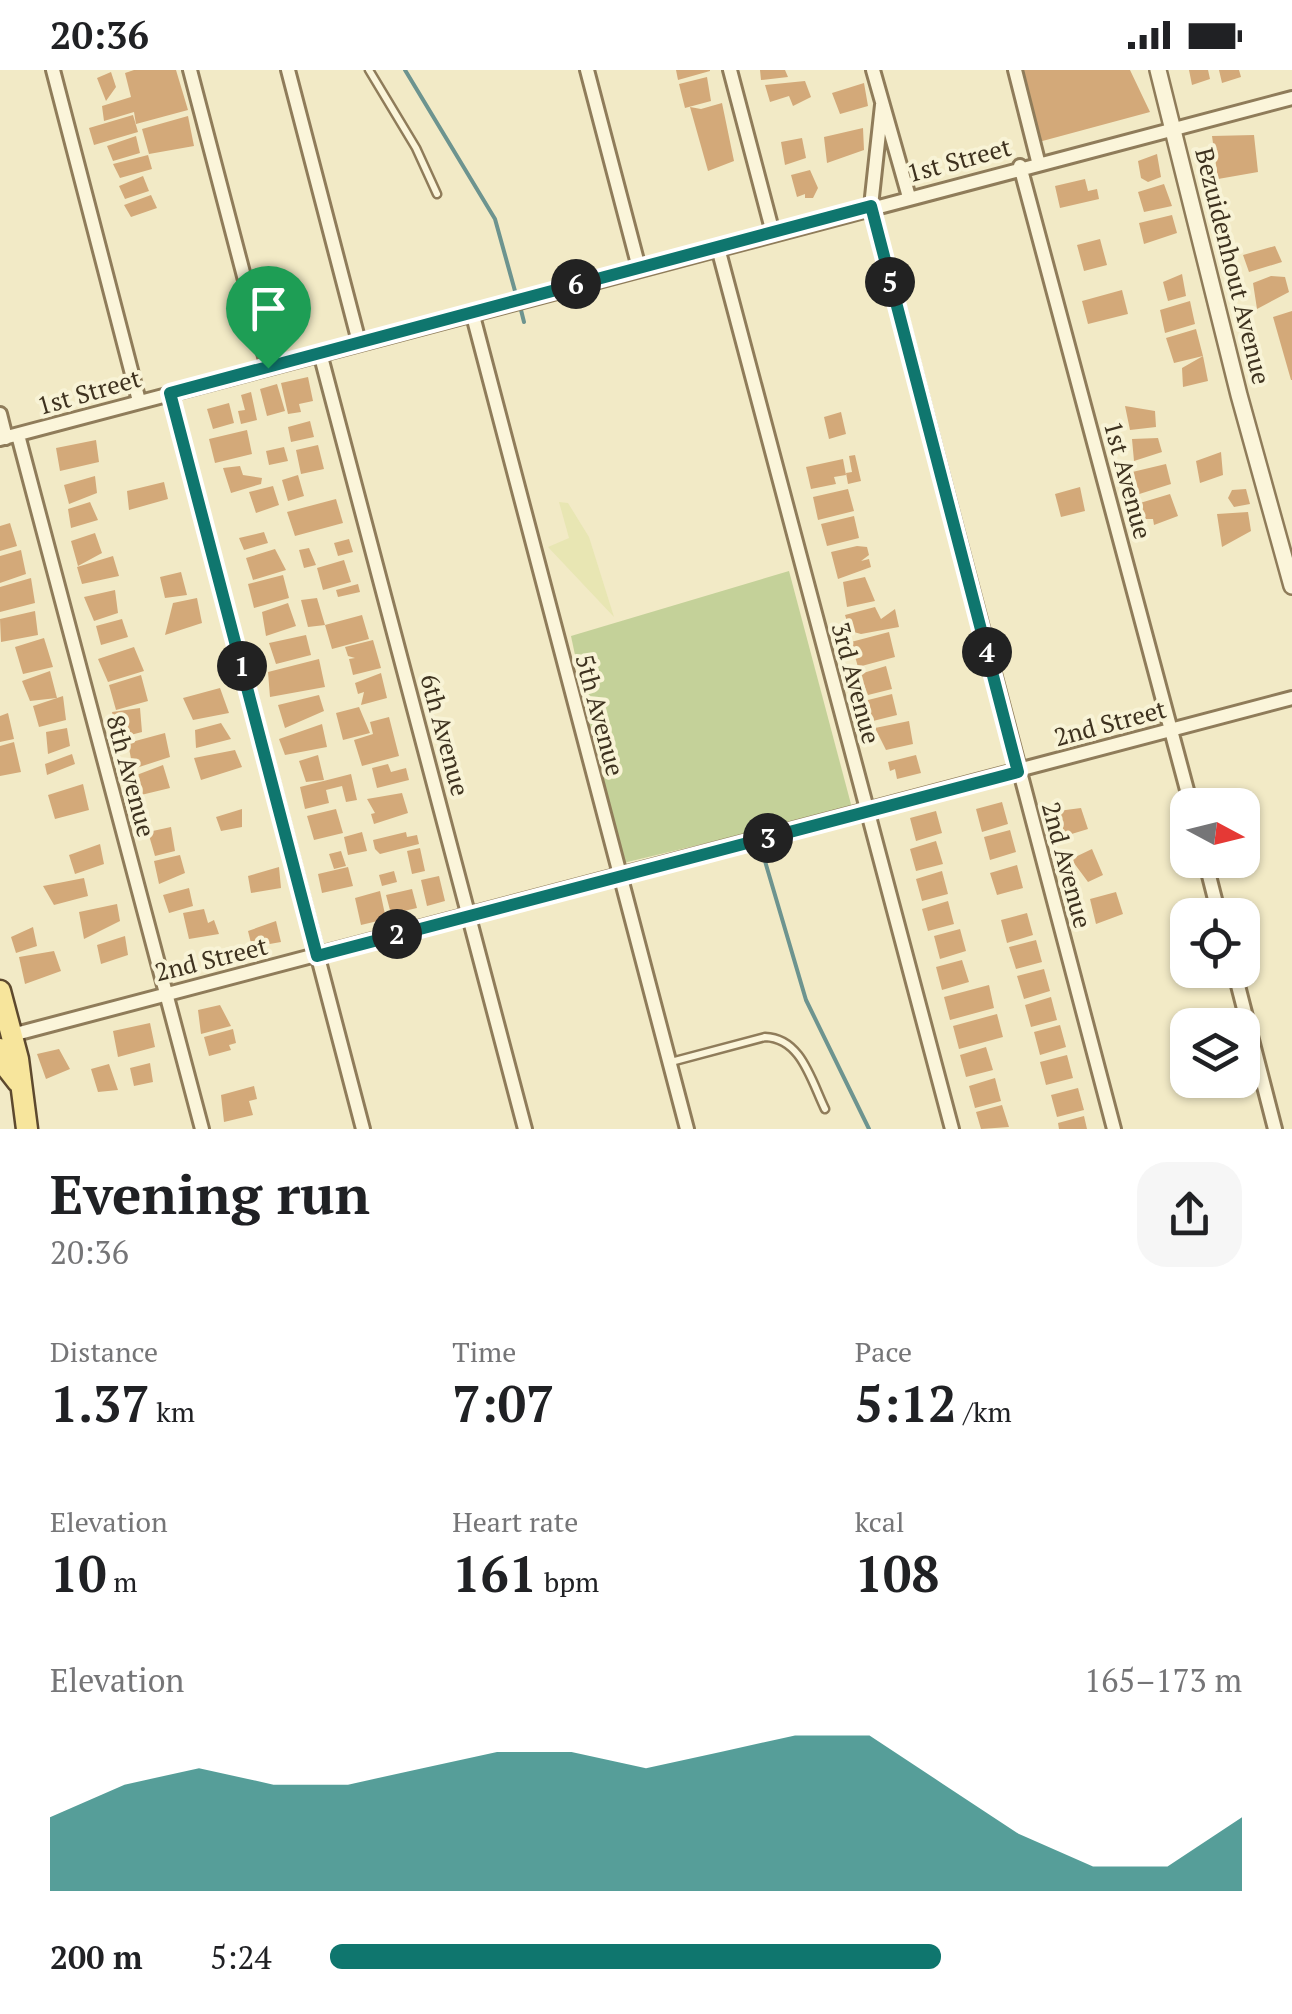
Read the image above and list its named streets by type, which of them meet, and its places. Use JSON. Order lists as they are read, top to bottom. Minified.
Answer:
{"streets":{"street":["1st Street","Bezuidenhout Avenue","1st Avenue","3rd Avenue","5th Avenue","2nd Street","6th Avenue","8th Avenue","2nd Avenue"]},"crossings":[["1st Street","Bezuidenhout Avenue"],["1st Street","1st Avenue"],["1st Street","3rd Avenue"],["1st Street","5th Avenue"],["1st Street","6th Avenue"],["1st Street","8th Avenue"],["1st Street","2nd Avenue"],["1st Avenue","2nd Street"],["3rd Avenue","2nd Street"],["5th Avenue","2nd Street"],["2nd Street","6th Avenue"],["2nd Street","8th Avenue"],["2nd Street","2nd Avenue"]],"north":"right","page":{"status":"20:36","pins":["5","6","4","1","3","2"],"heading":["Evening run","20:36"],"stats":[["Distance","1.37 km"],["Time","7:07"],["Pace","5:12 /km"],["Elevation","10 m"],["Heart rate","161 bpm"],["kcal","108"]],"chart":["Elevation","165–173 m"],"list":[{"name":"200 m","note":"5:24"}]}}
